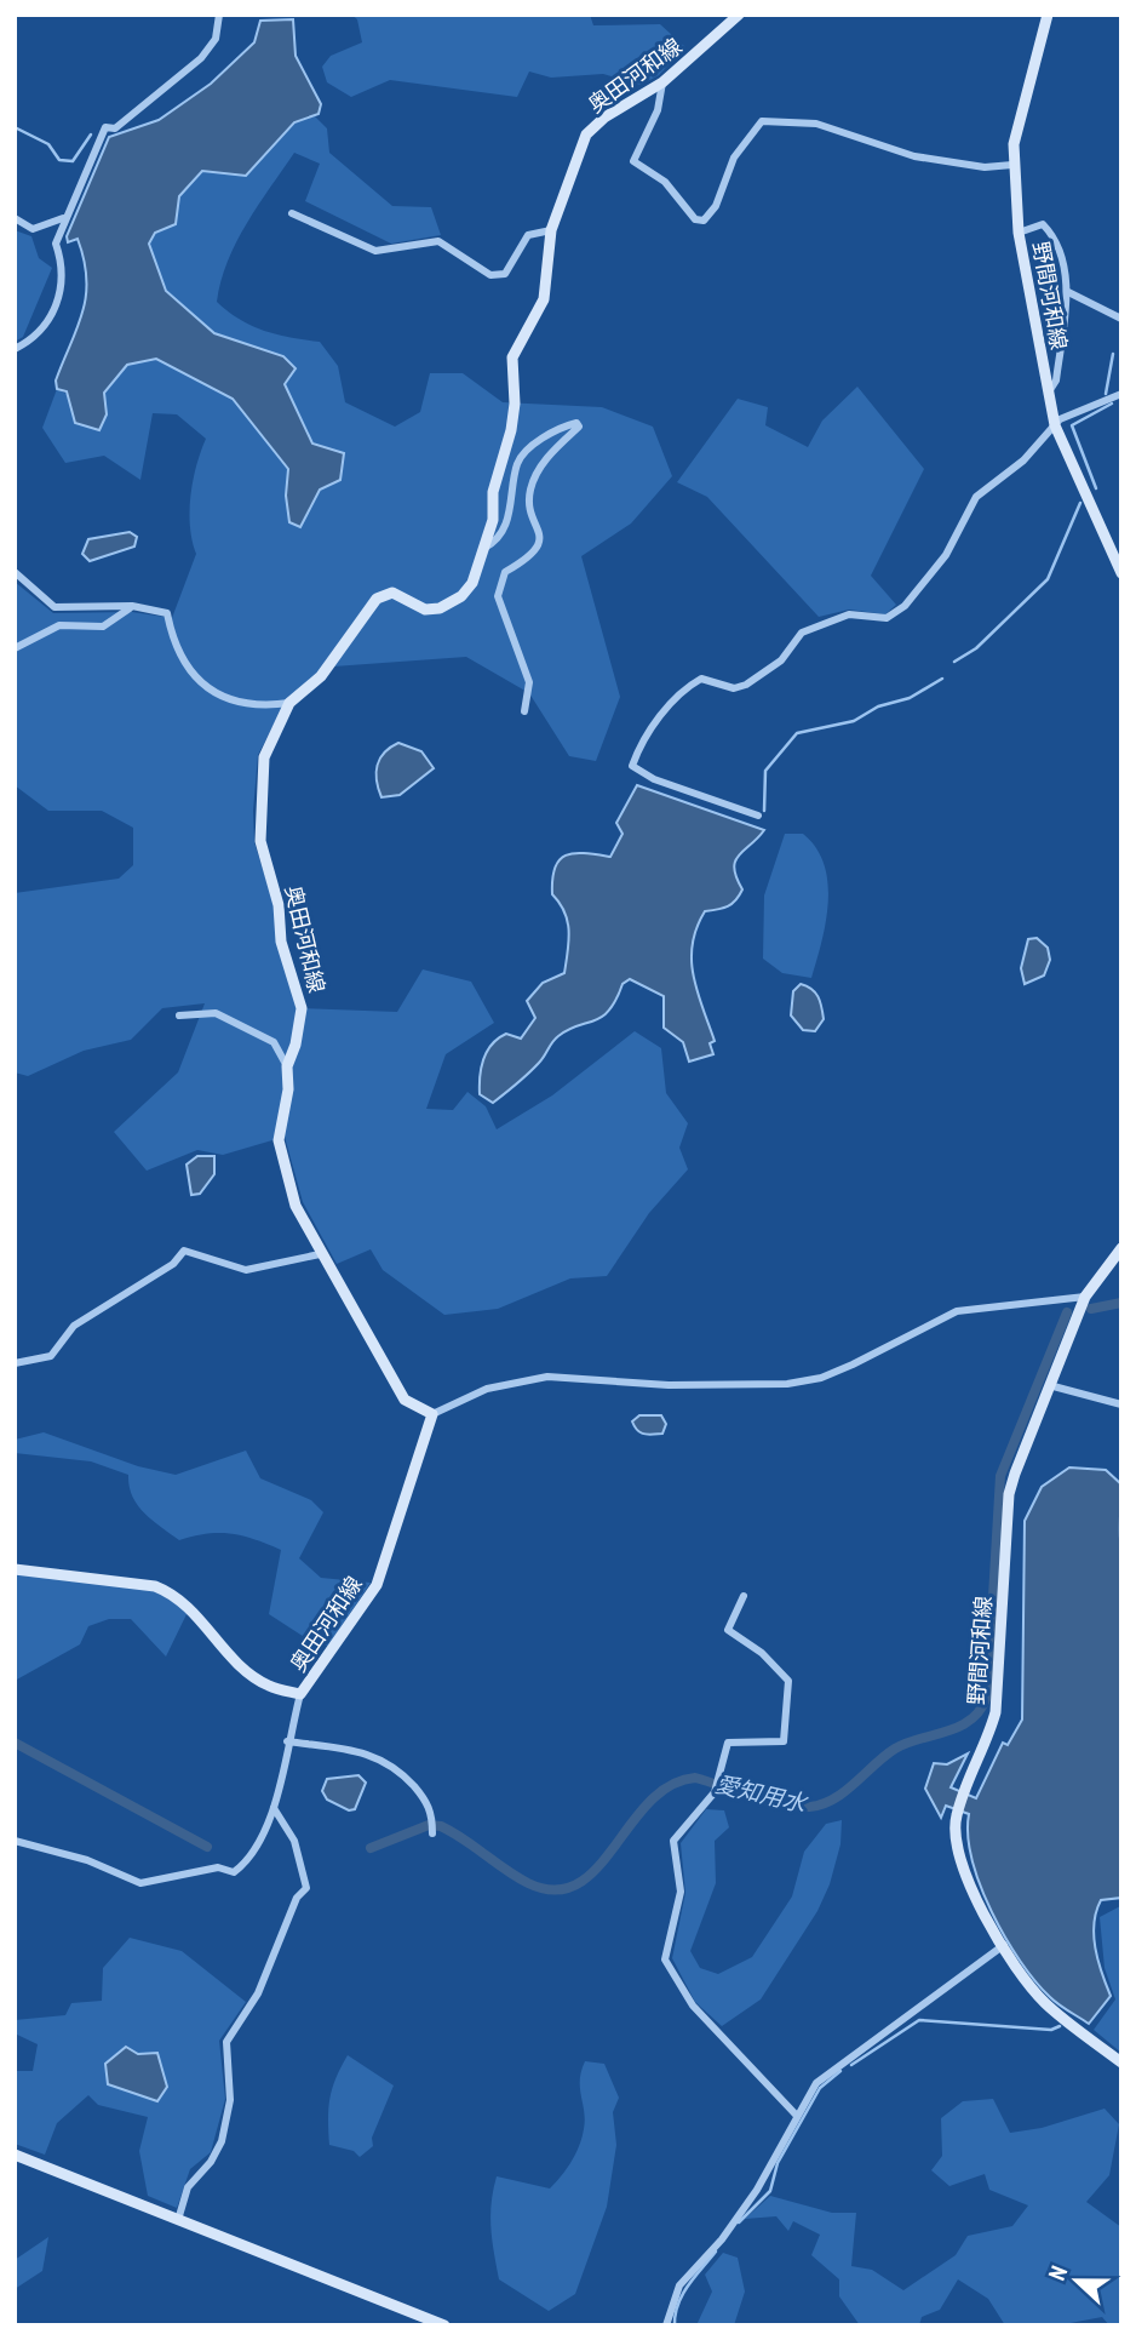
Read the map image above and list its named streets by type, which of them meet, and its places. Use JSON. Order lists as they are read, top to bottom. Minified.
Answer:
{"streets":{"main road":["奥田河和線","野間河和線"]},"water":["愛知用水"],"north":"left"}
